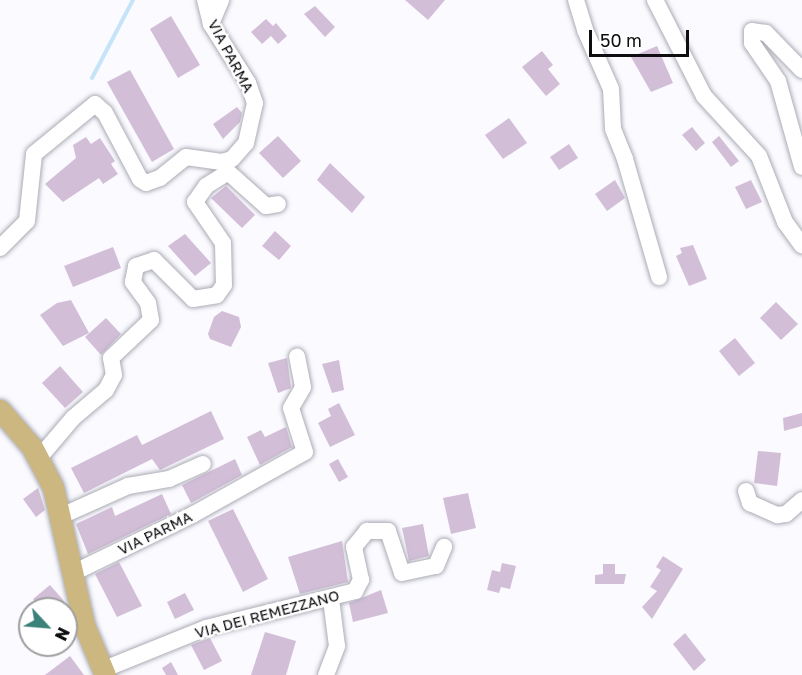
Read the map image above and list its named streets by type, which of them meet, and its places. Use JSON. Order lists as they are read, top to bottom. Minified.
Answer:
{"streets":{"street":["VIA PARMA","VIA DEI REMEZZANO"]},"scale_bar":"50 m","north":"bottom right"}
